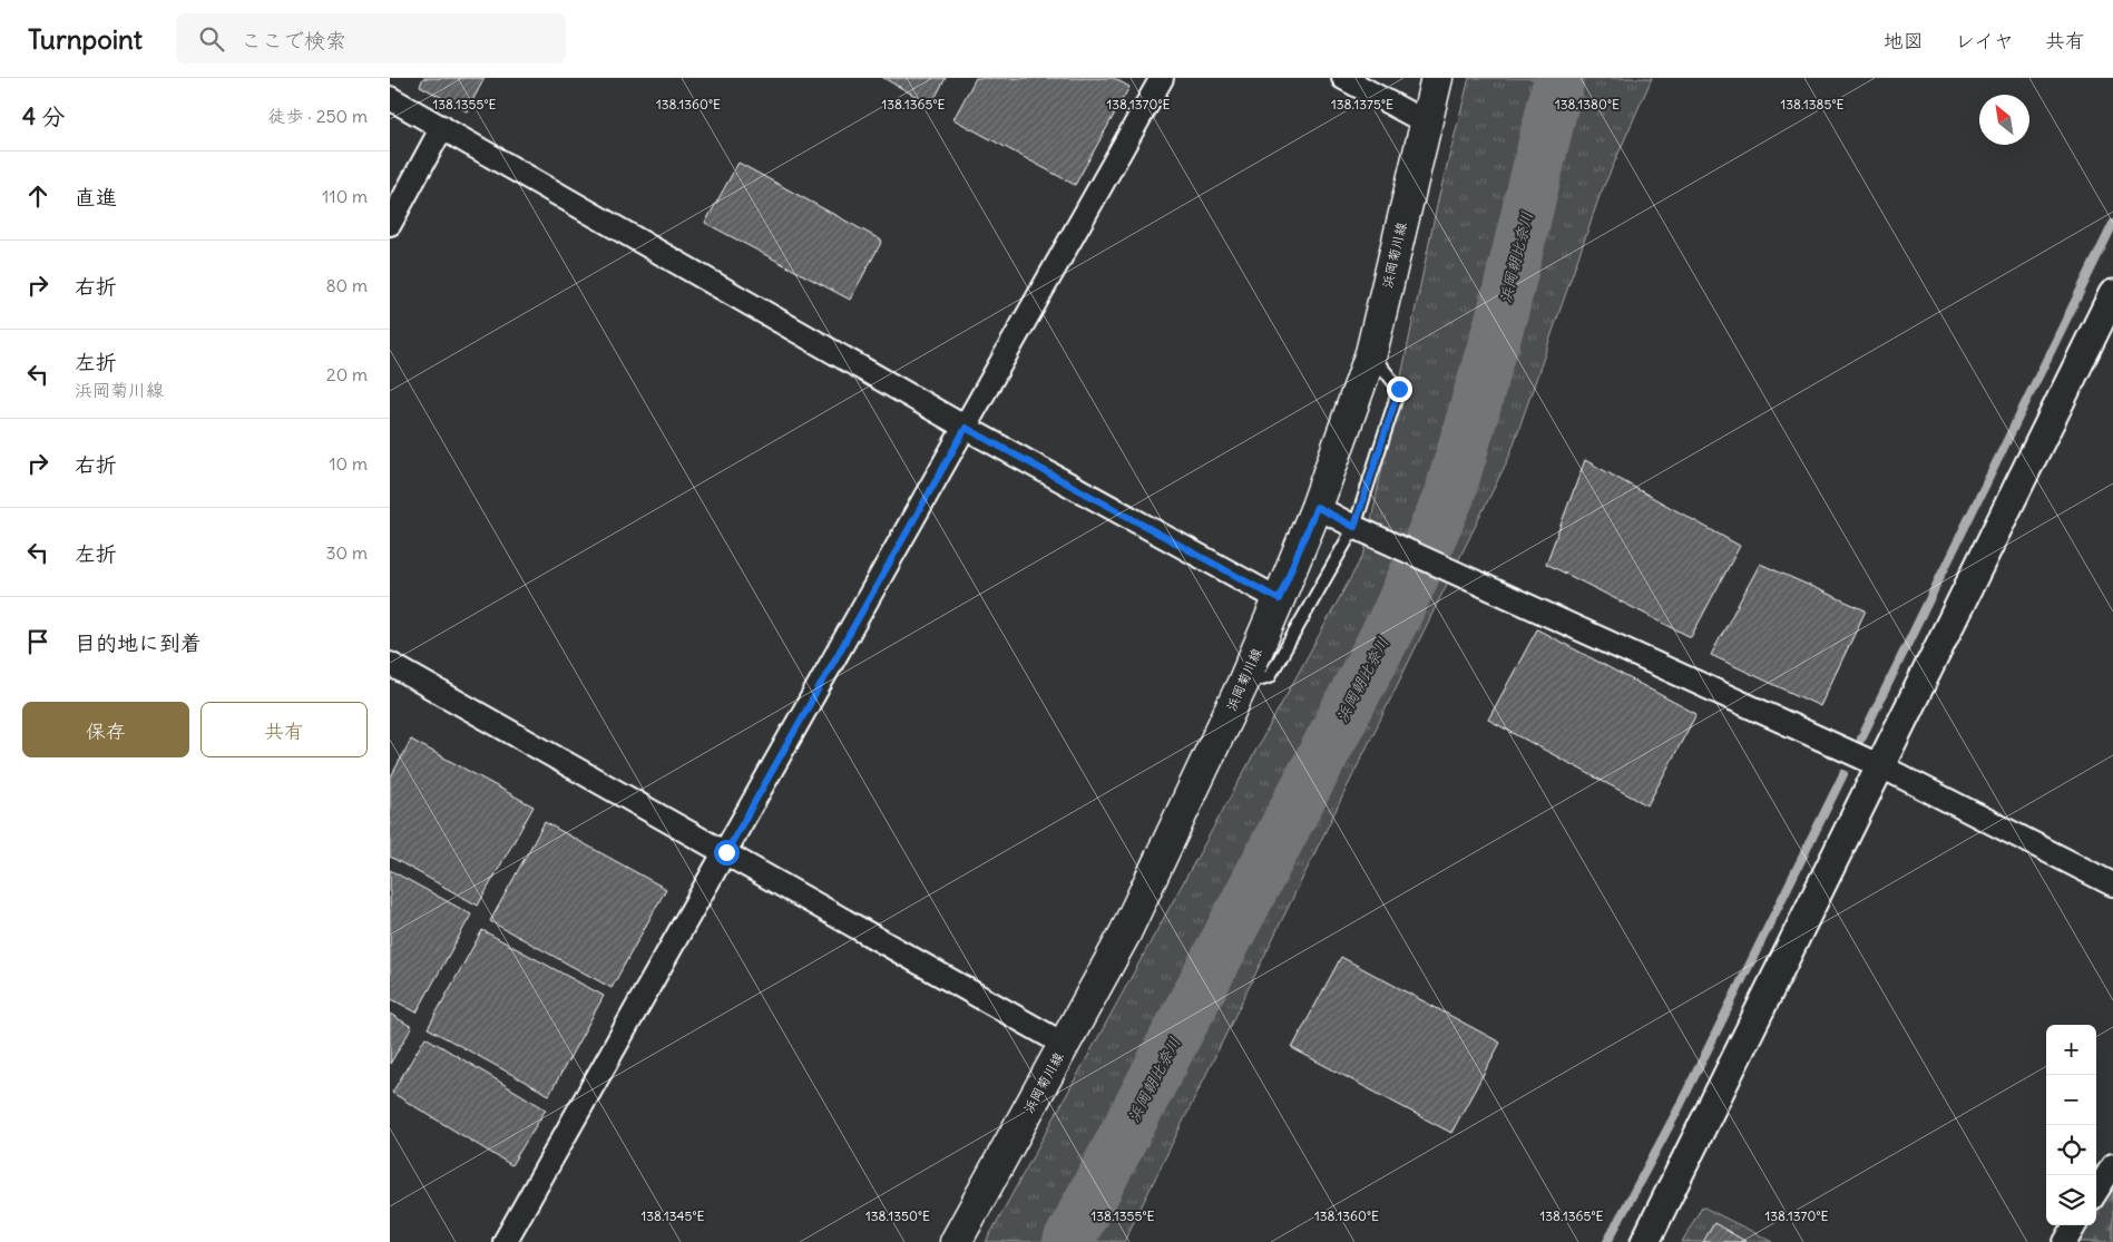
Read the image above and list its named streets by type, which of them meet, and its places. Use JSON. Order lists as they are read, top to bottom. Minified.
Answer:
{"streets":{"main road":["浜岡菊川線"]},"water":["浜岡朝比奈川"],"north":"top left","page":{"header":"Turnpoint","search":"ここで検索","nav":["地図","レイヤ","共有"],"heading":["4 分","徒歩 · 250 m"],"list":[["直進","110 m"],["右折","80 m"],["左折","浜岡菊川線","20 m"],["右折","10 m"],["左折","30 m"],"目的地に到着"],"buttons":["保存","共有"],"map_buttons":["+","−"]},"coordinates":["138.1355°E","138.1360°E","138.1365°E","138.1370°E","138.1375°E","138.1380°E","138.1385°E","138.1345°E","138.1350°E"]}
